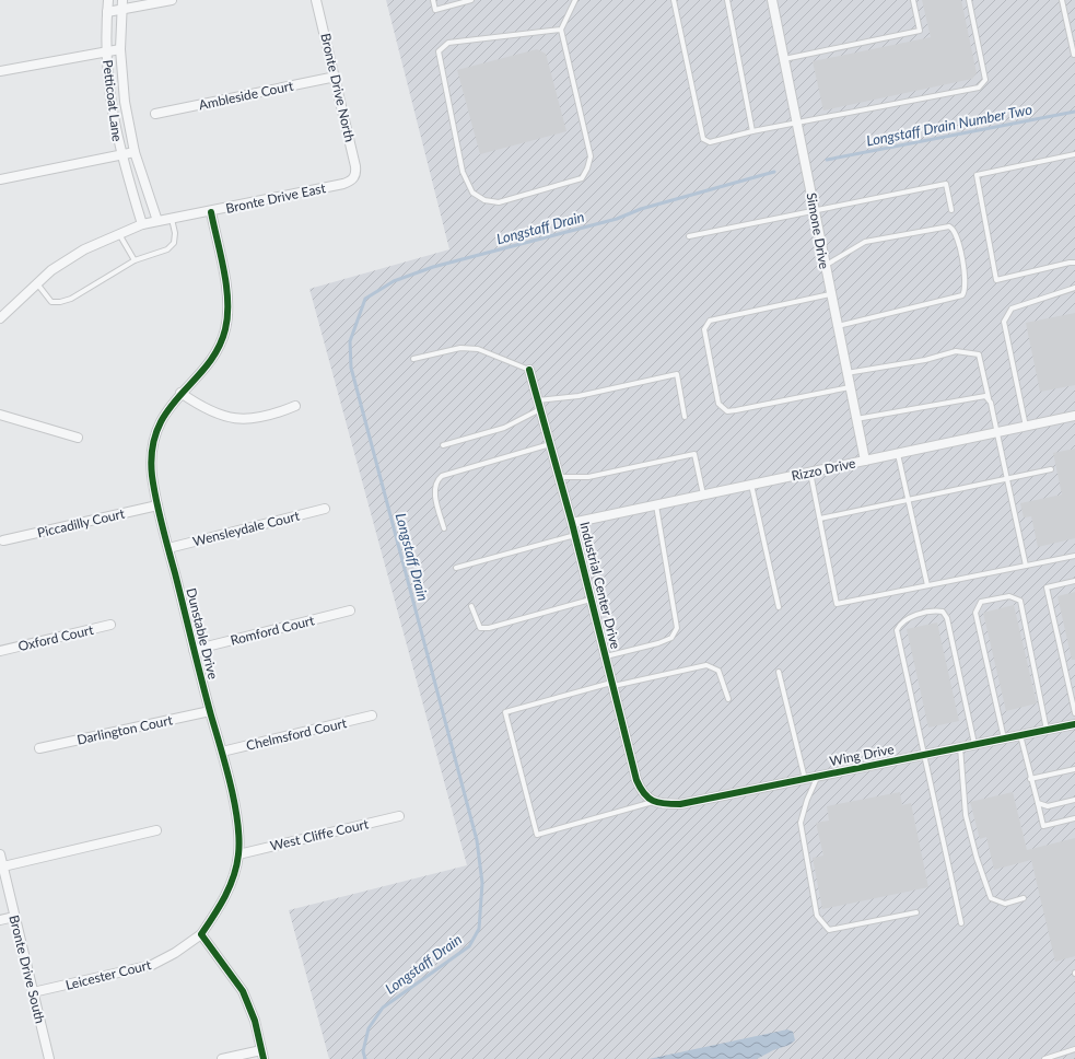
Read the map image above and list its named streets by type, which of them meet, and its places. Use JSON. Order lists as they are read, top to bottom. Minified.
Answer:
{"streets":{"street":["Bronte Drive North","Ambleside Court","Petticoat Lane","Bronte Drive East","Simone Drive","Rizzo Drive","Piccadilly Court","Wensleydale Court","Industrial Center Drive","Romford Court","Dunstable Drive","Oxford Court","Darlington Court","Chelmsford Court","Wing Drive","West Cliffe Court","Bronte Drive South","Leicester Court"]},"crossings":[["Bronte Drive North","Ambleside Court"],["Bronte Drive North","Bronte Drive East"],["Petticoat Lane","Bronte Drive East"],["Bronte Drive East","Dunstable Drive"],["Simone Drive","Rizzo Drive"],["Rizzo Drive","Industrial Center Drive"],["Piccadilly Court","Dunstable Drive"],["Wensleydale Court","Dunstable Drive"],["Industrial Center Drive","Wing Drive"],["Romford Court","Dunstable Drive"],["Dunstable Drive","Darlington Court"],["Dunstable Drive","Chelmsford Court"],["Dunstable Drive","West Cliffe Court"],["Dunstable Drive","Leicester Court"],["Bronte Drive South","Leicester Court"]],"water":["Longstaff Drain Number Two","Longstaff Drain"]}
